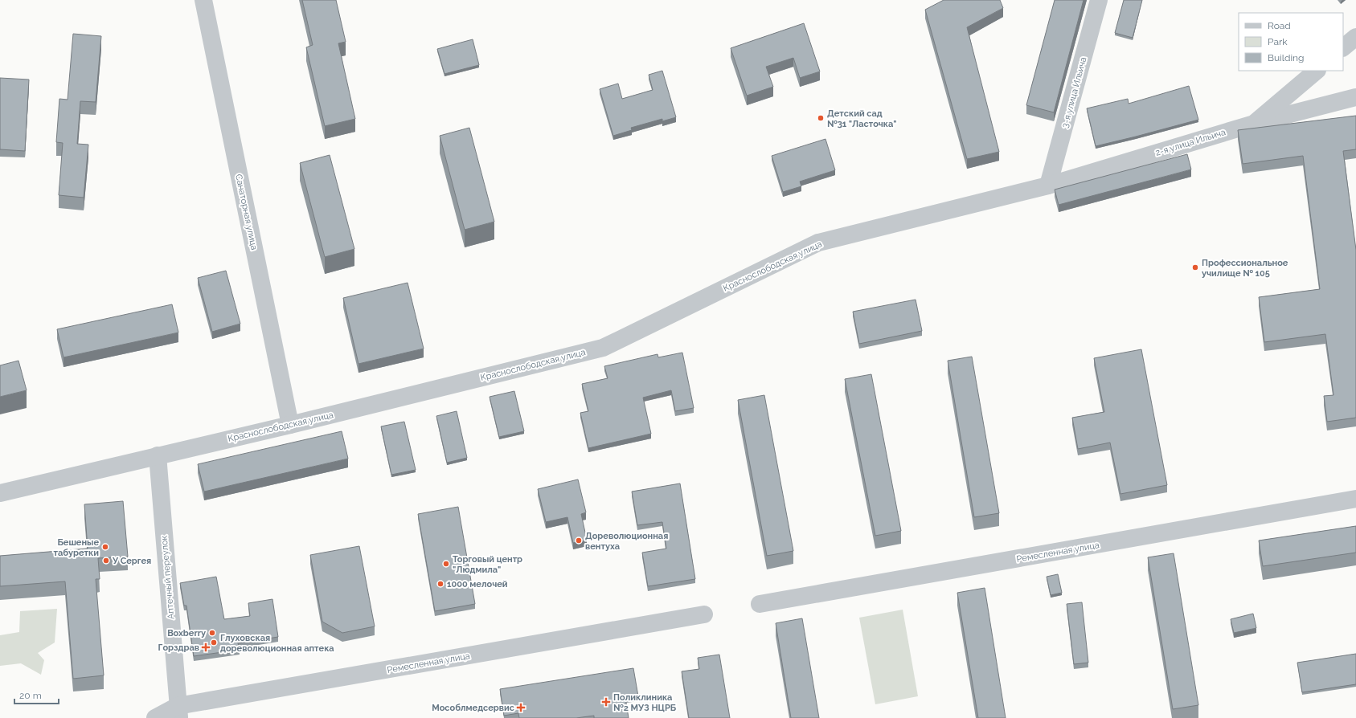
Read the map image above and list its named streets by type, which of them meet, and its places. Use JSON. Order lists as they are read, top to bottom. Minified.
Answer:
{"streets":{"street":["3-я улица Ильича","2-я улица Ильича","Санаторная улица","Краснослободская улица","Ремесленная улица","Аптечный переулок"]},"crossings":[["3-я улица Ильича","2-я улица Ильича"],["3-я улица Ильича","Краснослободская улица"],["2-я улица Ильича","Краснослободская улица"],["Санаторная улица","Краснослободская улица"],["Краснослободская улица","Аптечный переулок"],["Ремесленная улица","Аптечный переулок"]],"places":{"other":["Детский сад №31 \"Ласточка\"","Профессиональное училище № 105","Дореволюционная вентуха","Бешеные табуретки","У Сергея","Торговый центр \"Людмила\"","1000 мелочей","Boxberry","Глуховская дореволюционная аптека"],"health":["Горздрав","Поликлиника №2 МУЗ НЦРБ","Мособлмедсервис"]},"legend":["Road","Park","Building"],"scale_bar":"20 m"}
